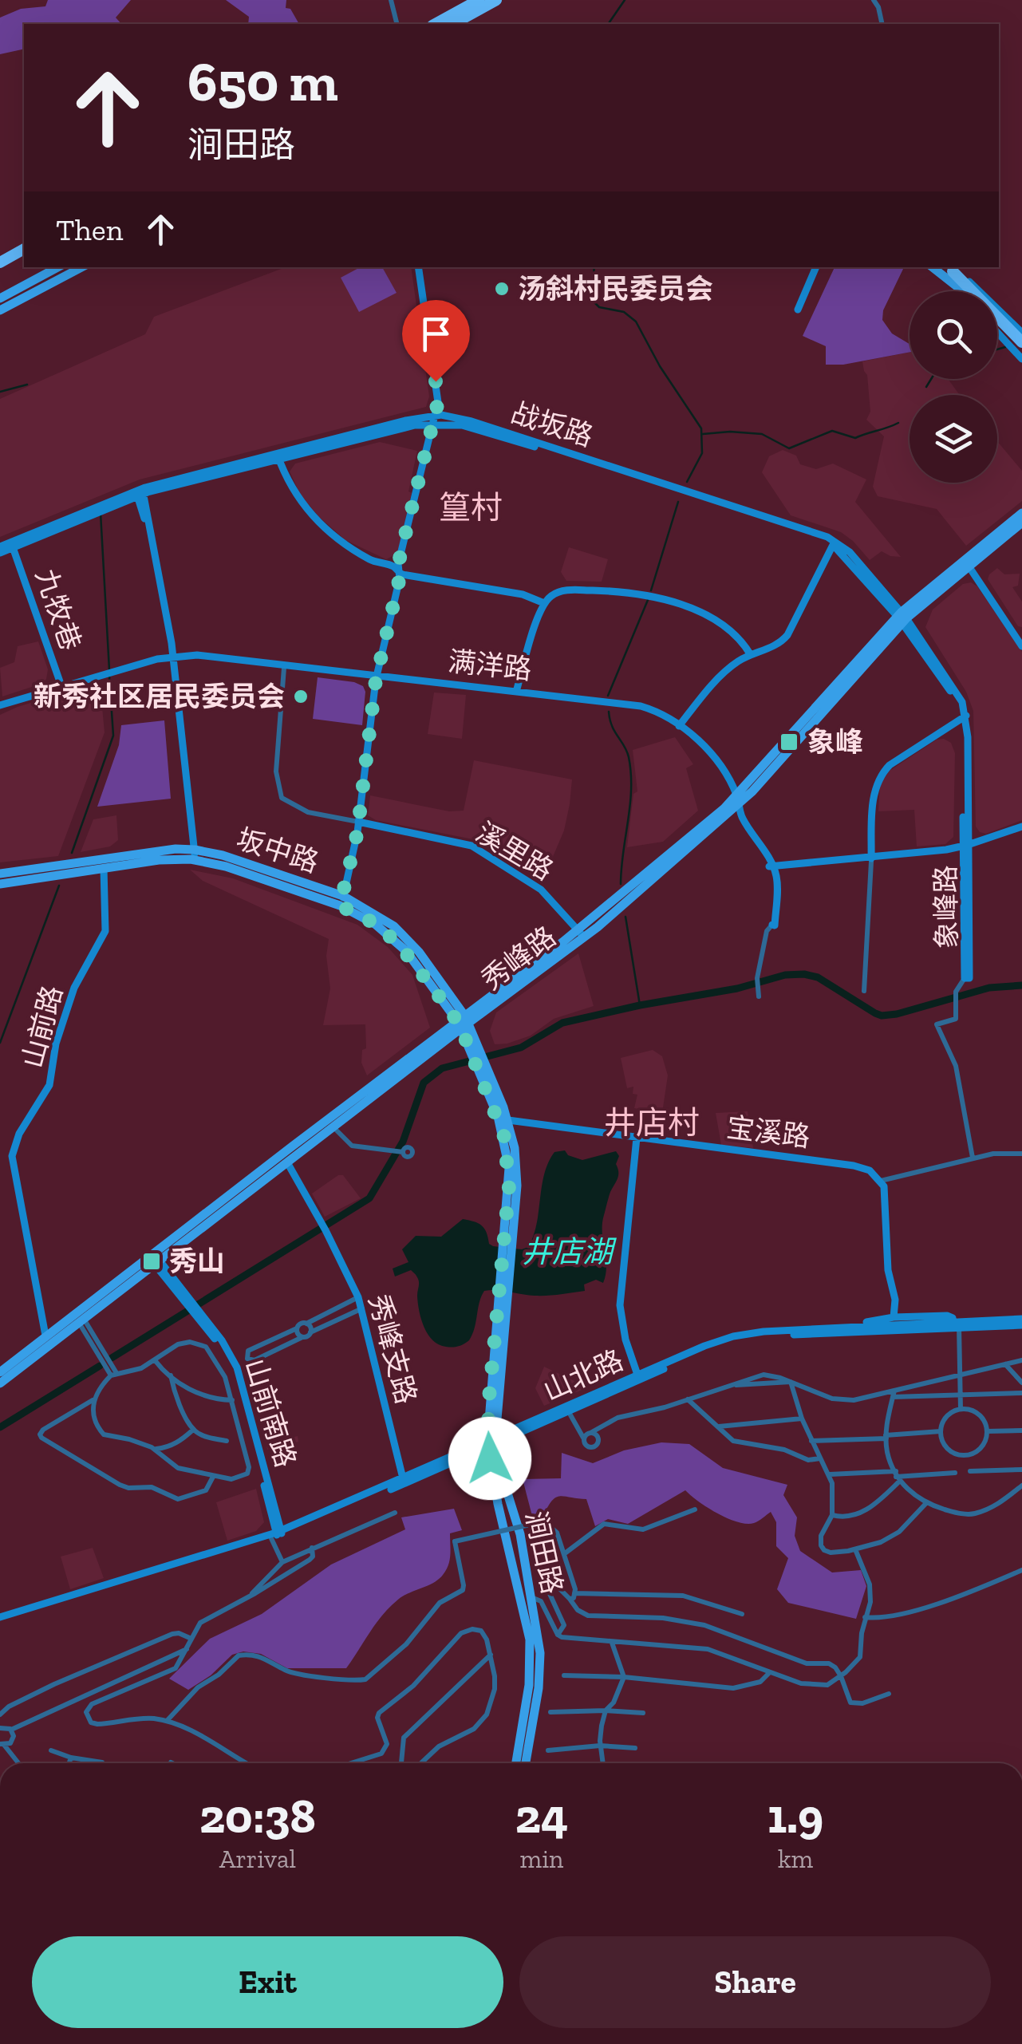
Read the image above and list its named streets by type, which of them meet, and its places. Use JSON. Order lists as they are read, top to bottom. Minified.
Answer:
{"streets":{"main road":["坂中路","秀峰路","涧田路"],"street":["战坂路","九牧巷","满洋路","溪里路","象峰路","山前路","宝溪路","秀峰支路","山北路","山前南路"]},"crossings":[["战坂路","象峰路"],["战坂路","秀峰路"],["九牧巷","满洋路"],["满洋路","秀峰路"],["坂中路","秀峰路"],["坂中路","山前路"],["溪里路","秀峰路"],["象峰路","秀峰路"],["宝溪路","涧田路"],["秀峰支路","山北路"],["山北路","山前南路"],["山北路","涧田路"]],"districts":["篁村","井店村"],"water":["井店湖"],"places":{"other":["汤斜村民委员会","新秀社区居民委员会"],"transit":["象峰","秀山"]},"page":{"turn":["650 m","涧田路"],"then":"Then","eta":["20:38","Arrival","24","min","1.9","km"],"buttons":["Exit","Share"]}}
